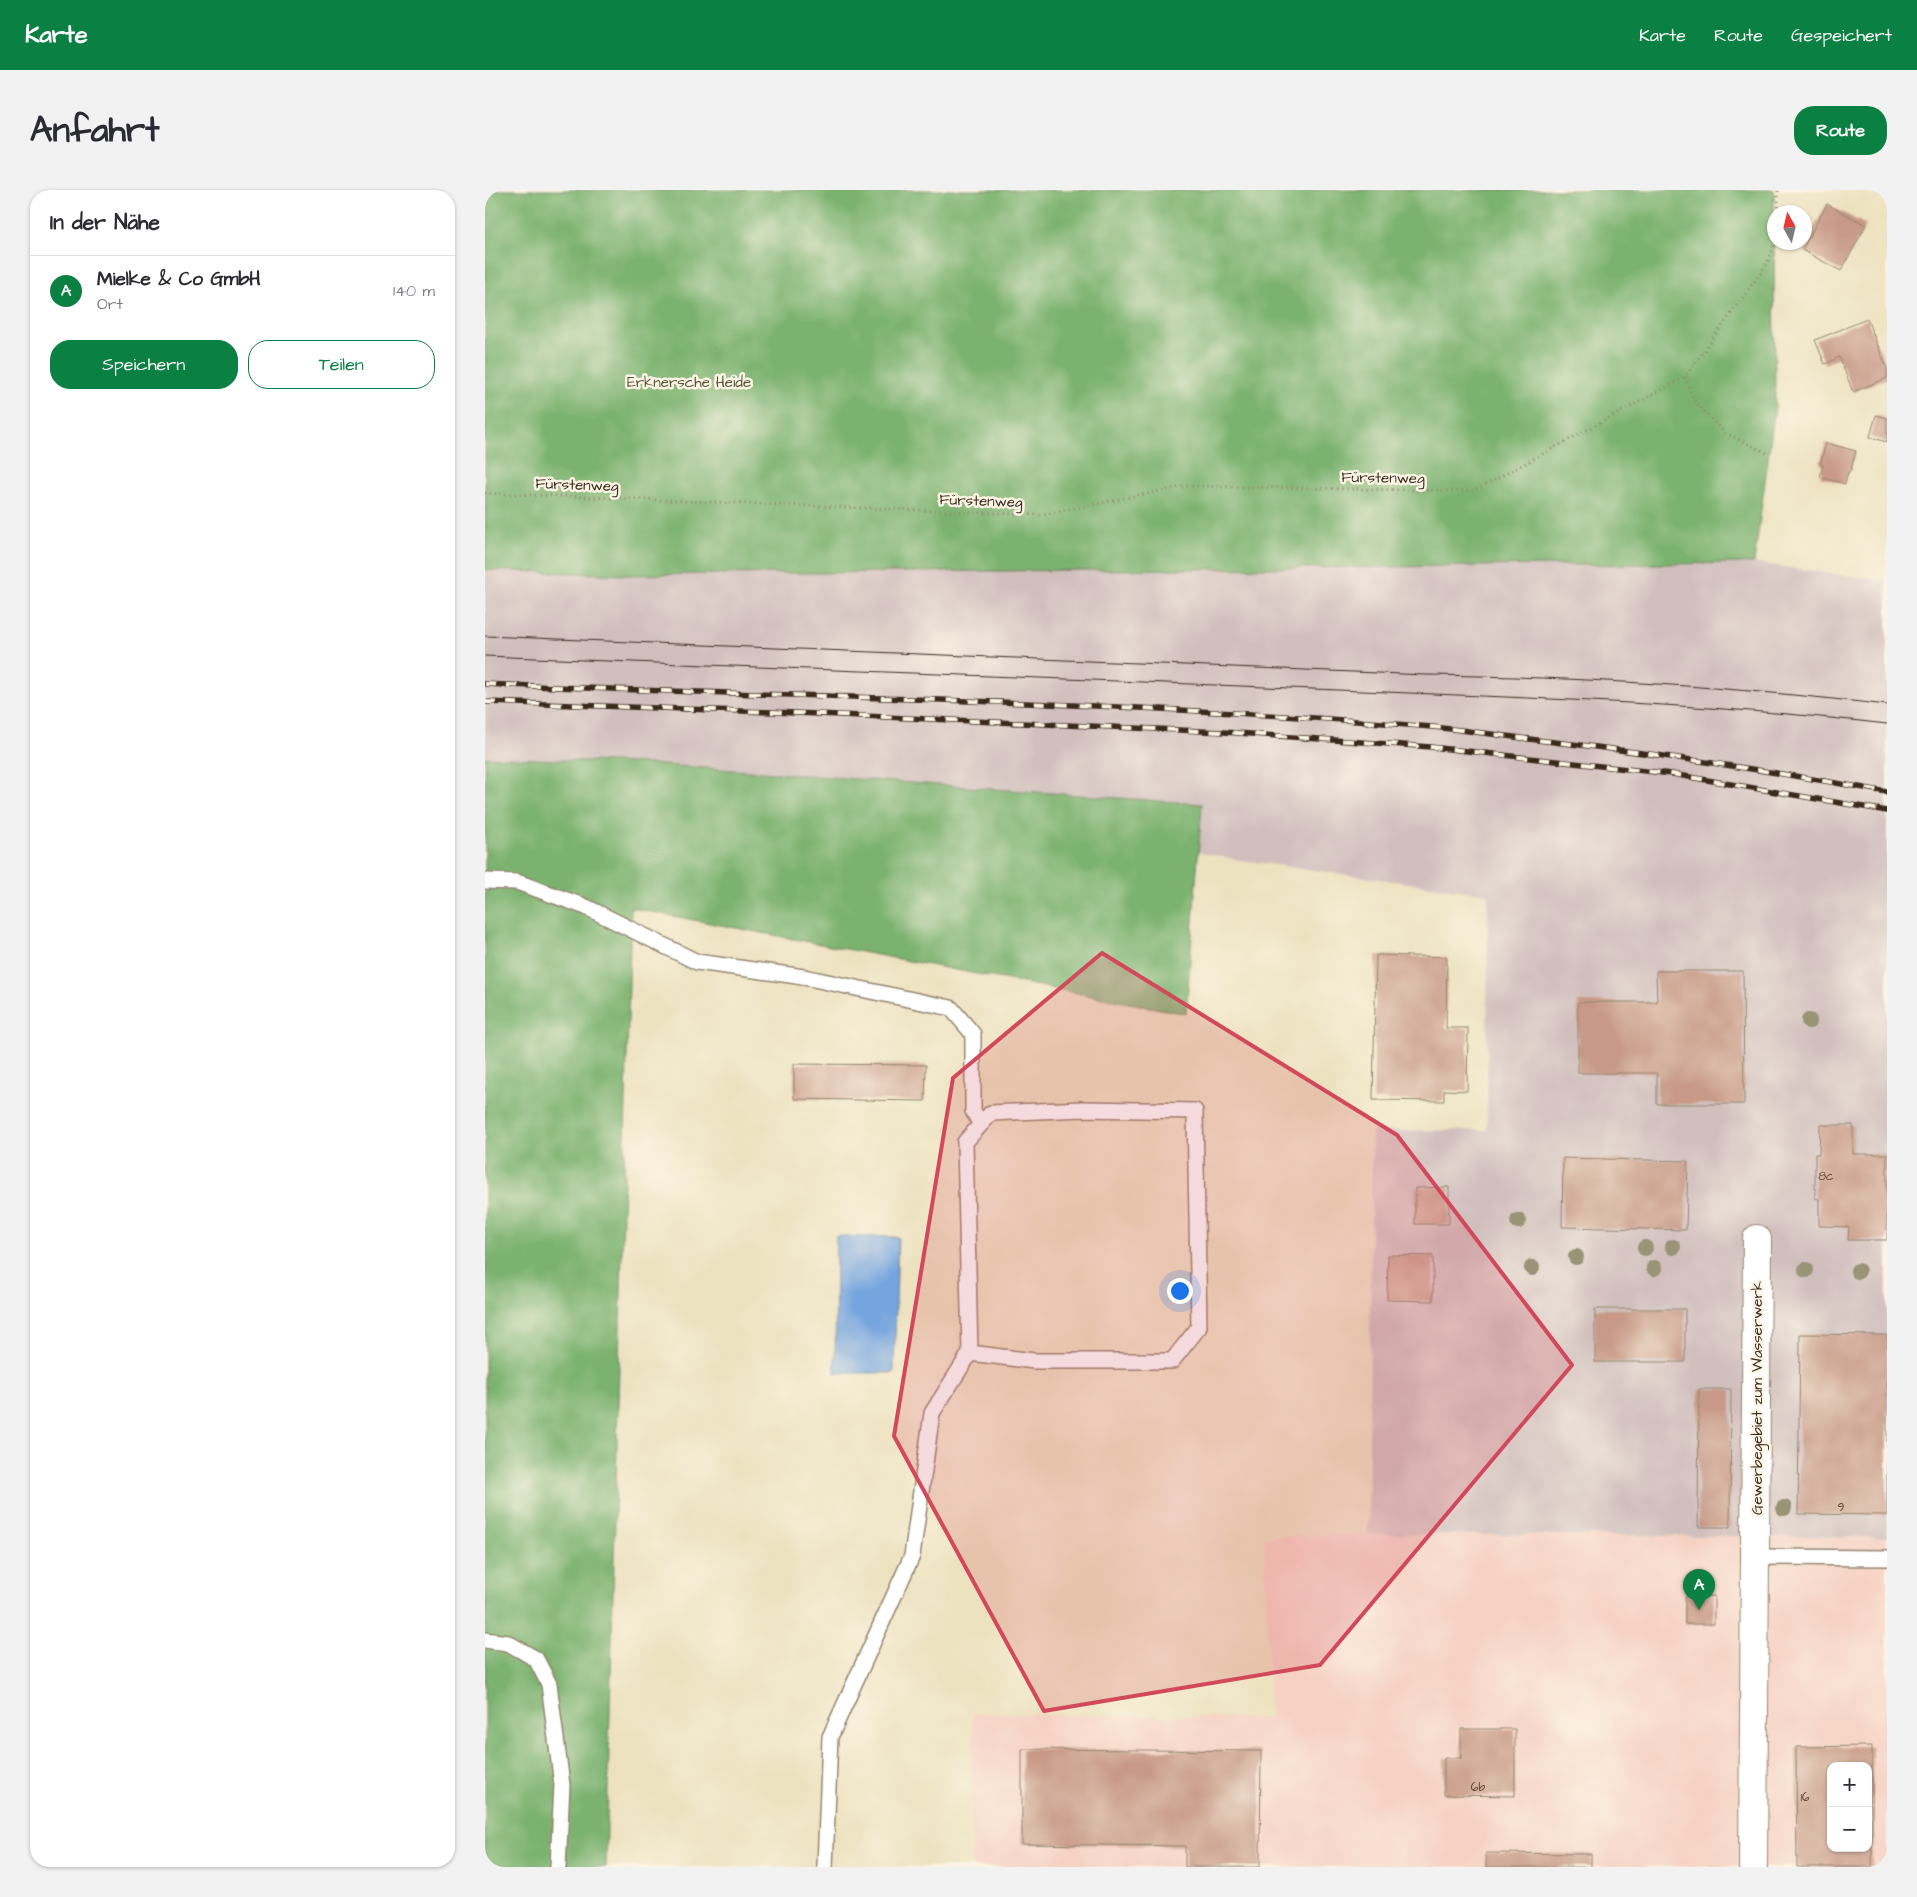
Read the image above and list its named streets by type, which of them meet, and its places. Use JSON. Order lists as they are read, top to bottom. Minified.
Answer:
{"streets":{"street":["Gewerbegebiet zum Wasserwerk"],"path":["Fürstenweg"]},"parks":["Erknersche Heide"],"house_numbers":["8c","9","6b","16"],"north":"top","page":{"header":"Karte","nav":["Karte","Route","Gespeichert"],"title":"Anfahrt","buttons":["Route",["Speichern","Teilen"]],"heading":"In der Nähe","list":[{"mark":"A","name":"Mielke & Co GmbH","note":"Ort","value":"140 m"}],"pins":"A","map_buttons":["+","−"]}}
